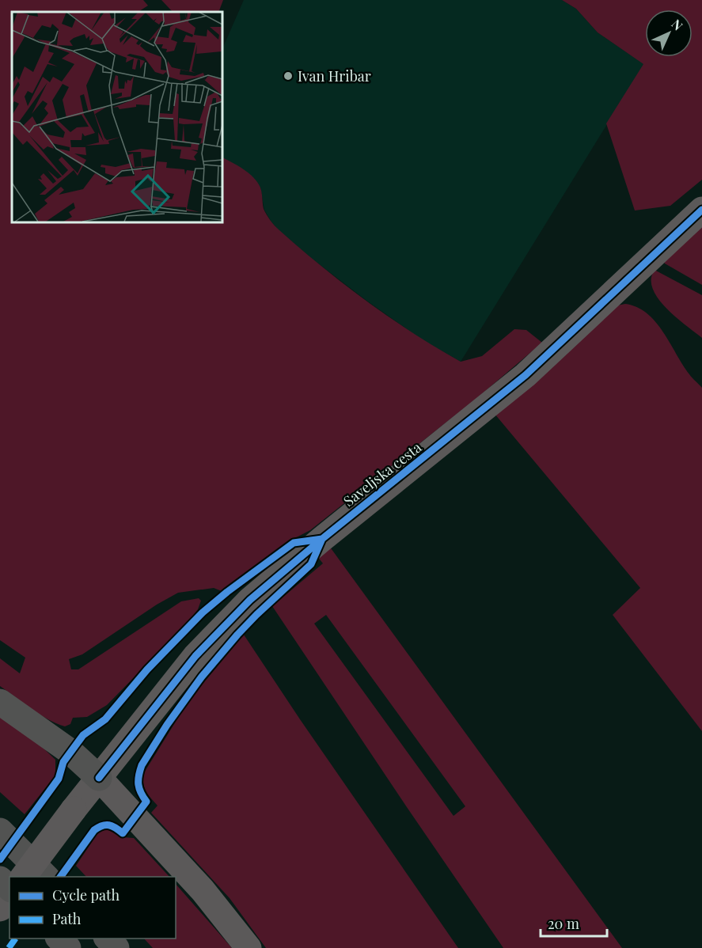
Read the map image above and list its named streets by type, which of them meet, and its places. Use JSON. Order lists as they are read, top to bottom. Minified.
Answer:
{"streets":{"street":["Saveljska cesta"]},"places":["Ivan Hribar"],"legend":["Cycle path","Path"],"scale_bar":"20 m","north":"top right"}
